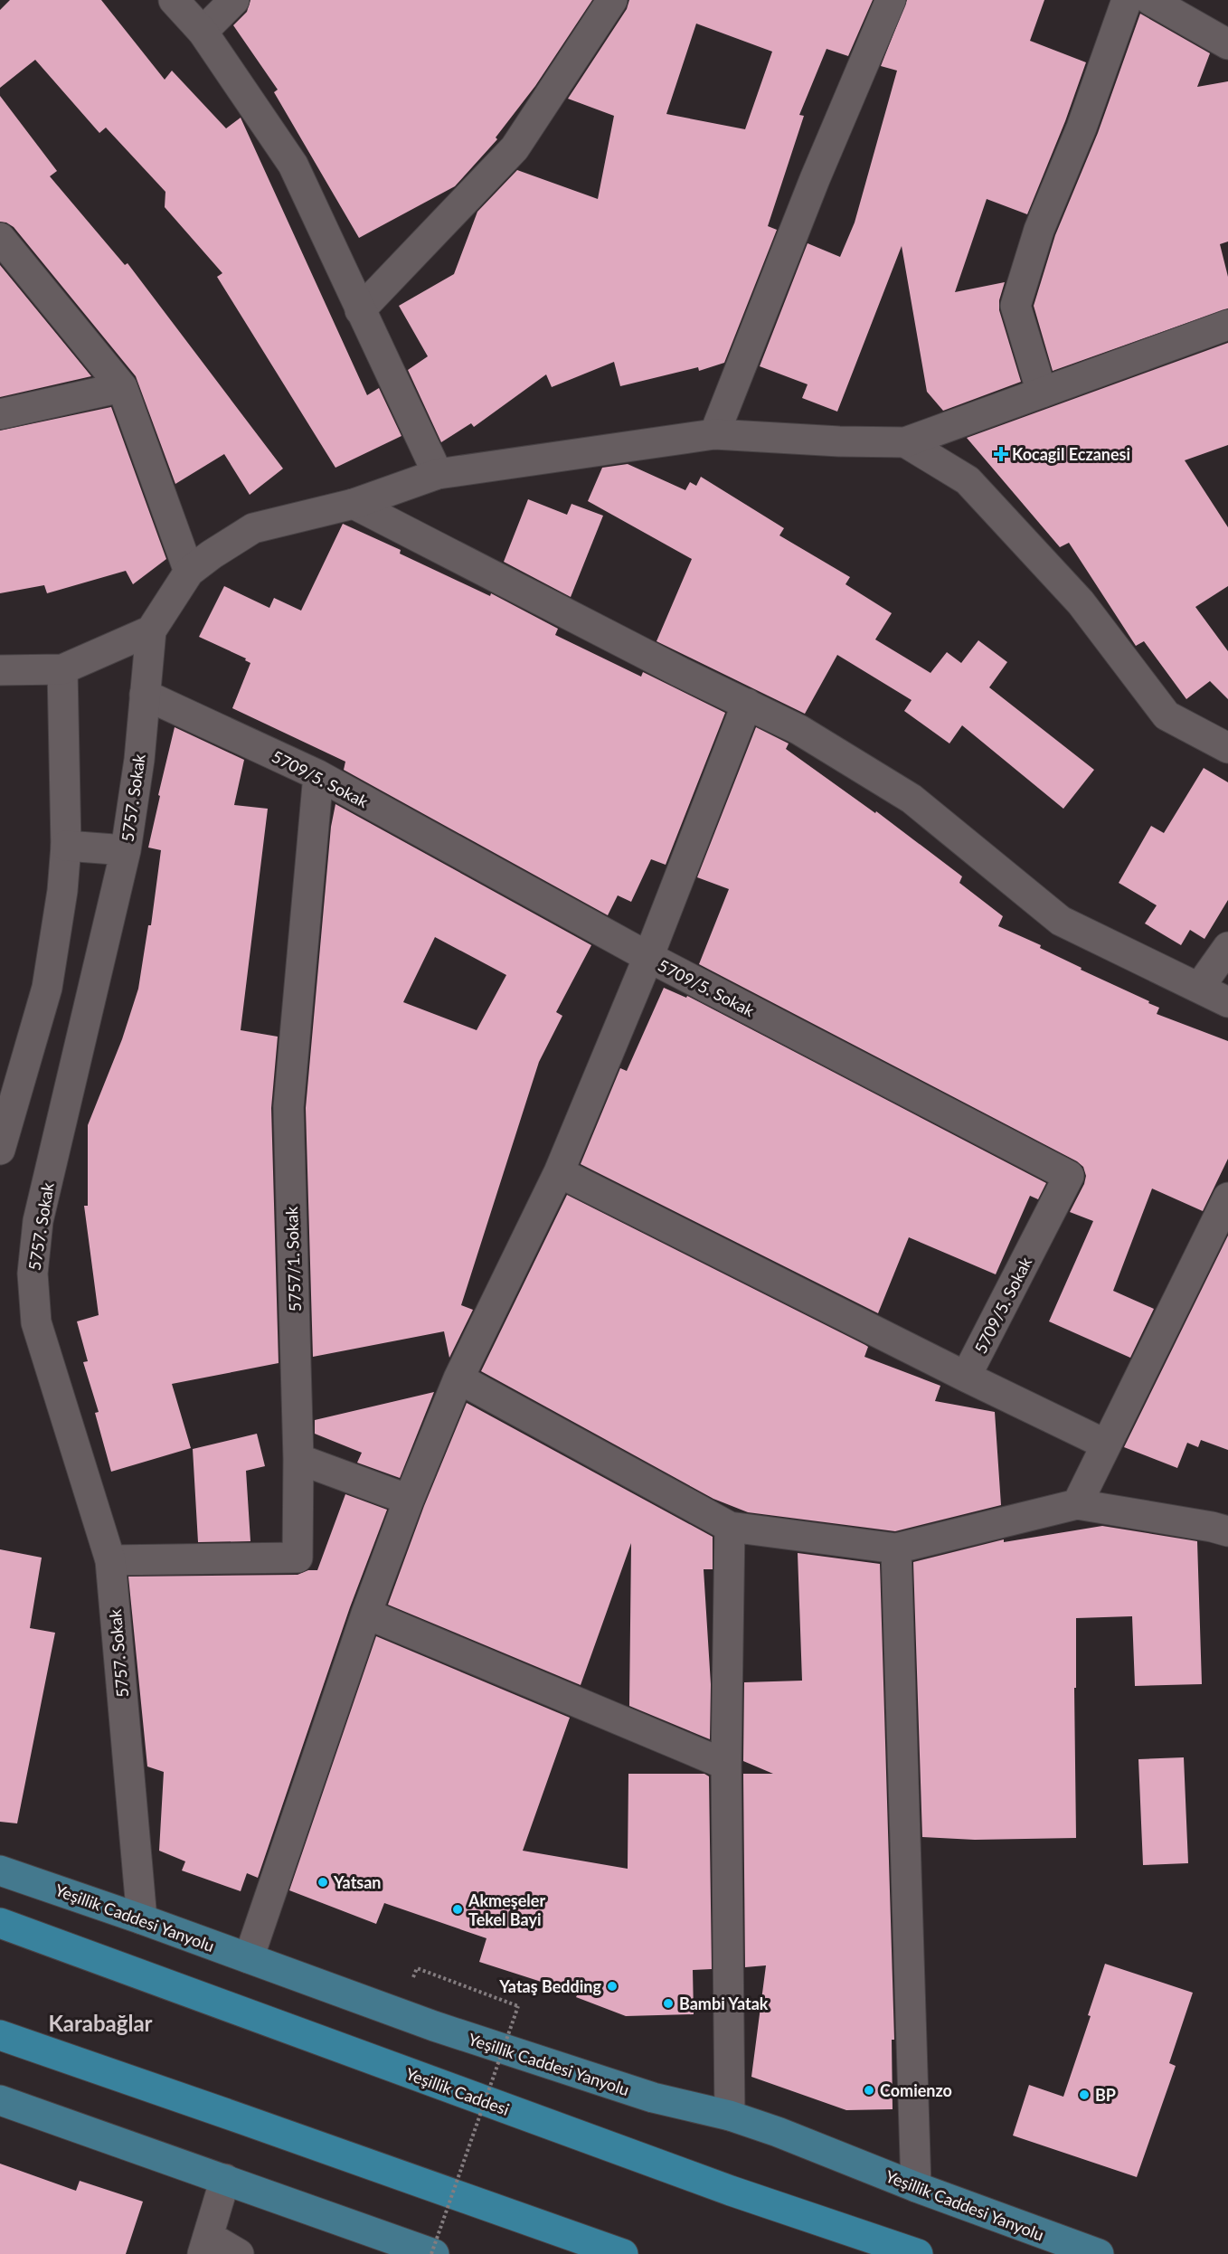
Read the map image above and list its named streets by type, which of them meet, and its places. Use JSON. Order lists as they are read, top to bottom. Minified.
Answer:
{"streets":{"highway":["Yeşillik Caddesi"],"main road":["Yeşillik Caddesi Yanyolu"],"street":["5709/5. Sokak","5757. Sokak","5757/1. Sokak"]},"crossings":[["5709/5. Sokak","5757. Sokak"],["5709/5. Sokak","5757/1. Sokak"],["5757. Sokak","5757/1. Sokak"],["5757. Sokak","Yeşillik Caddesi Yanyolu"]],"districts":["Karabağlar"],"places":{"health":["Kocagil Eczanesi"],"other":["Yatsan","Akmeşeler Tekel Bayi","Yataş Bedding","Bambi Yatak","Comienzo","BP"]}}
